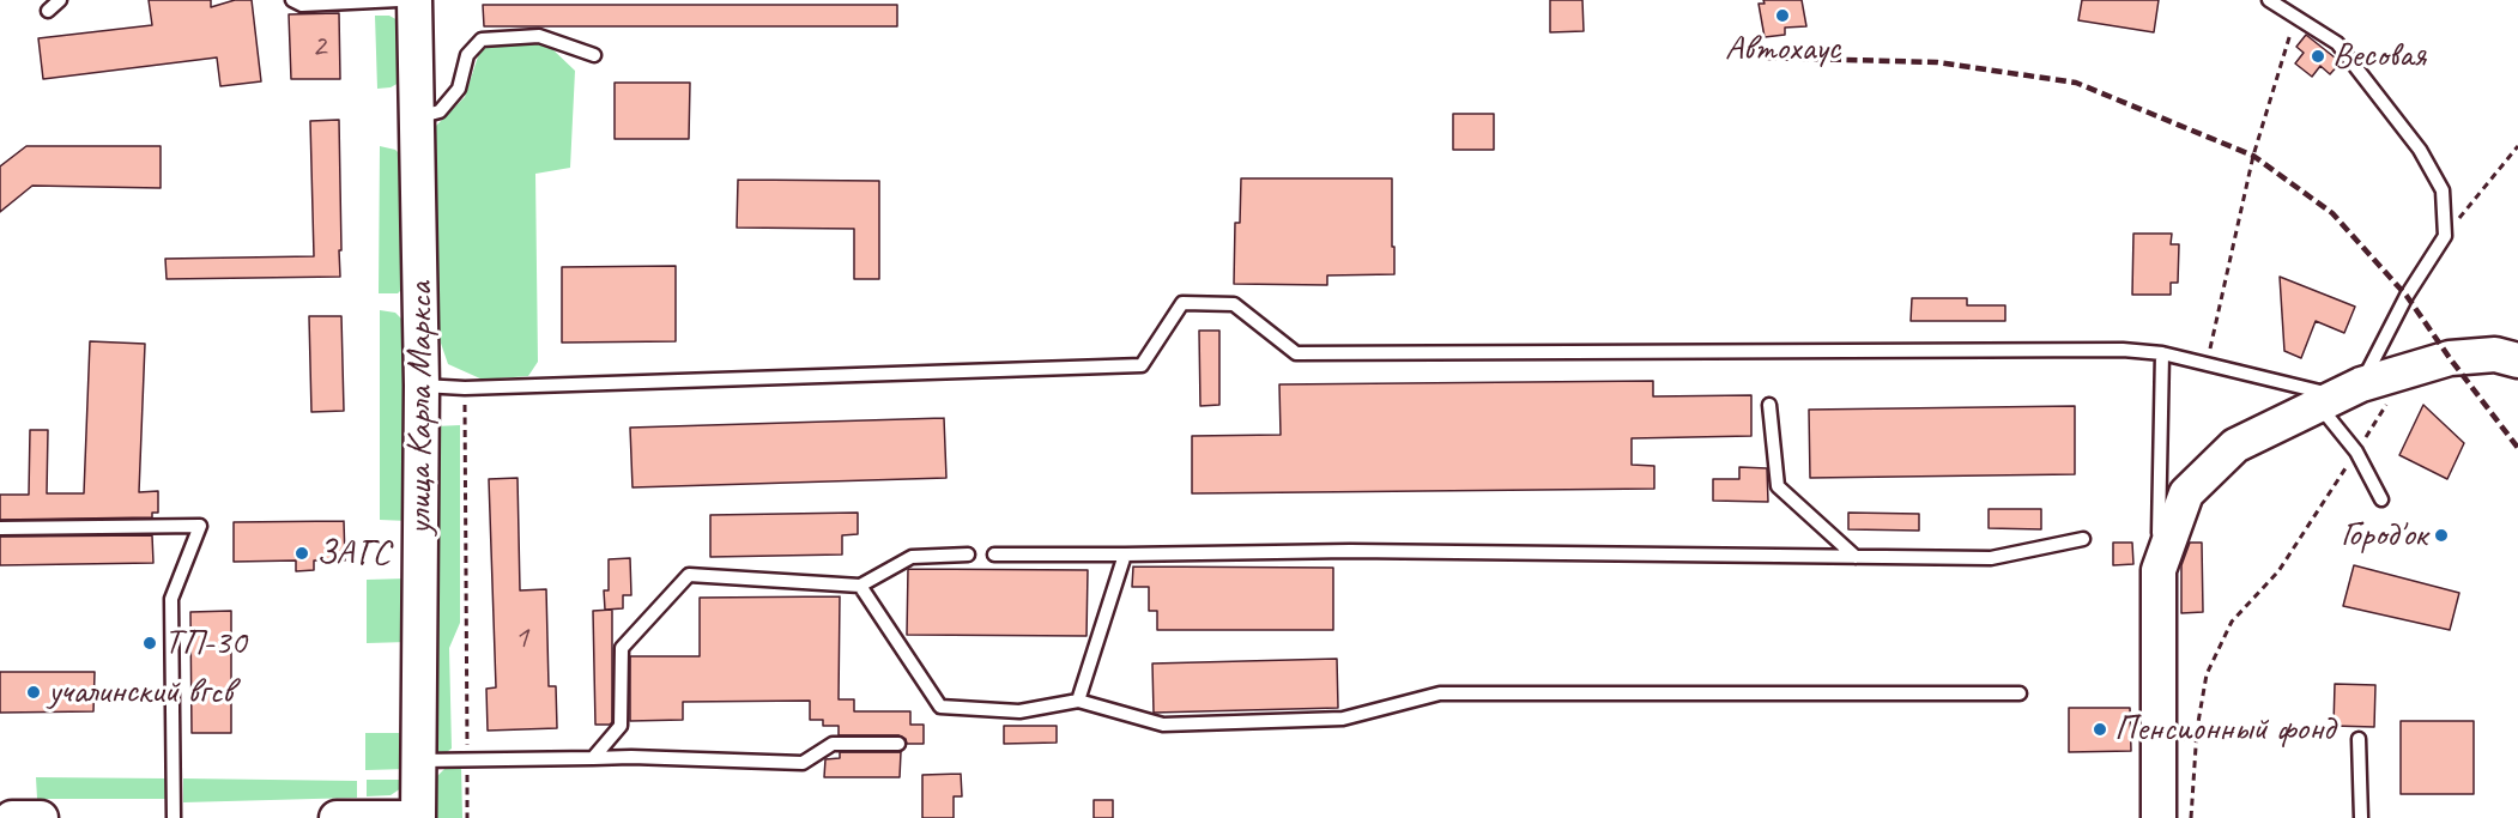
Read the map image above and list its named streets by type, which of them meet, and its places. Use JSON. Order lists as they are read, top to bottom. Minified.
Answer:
{"streets":{"main road":["улица Карла Маркса"]},"places":["Автохаус","Весовая","Город'ок","ЗАГС","ТП-30","учалинский вгсв","Пенсионный фонд"],"house_numbers":["2","1"]}
